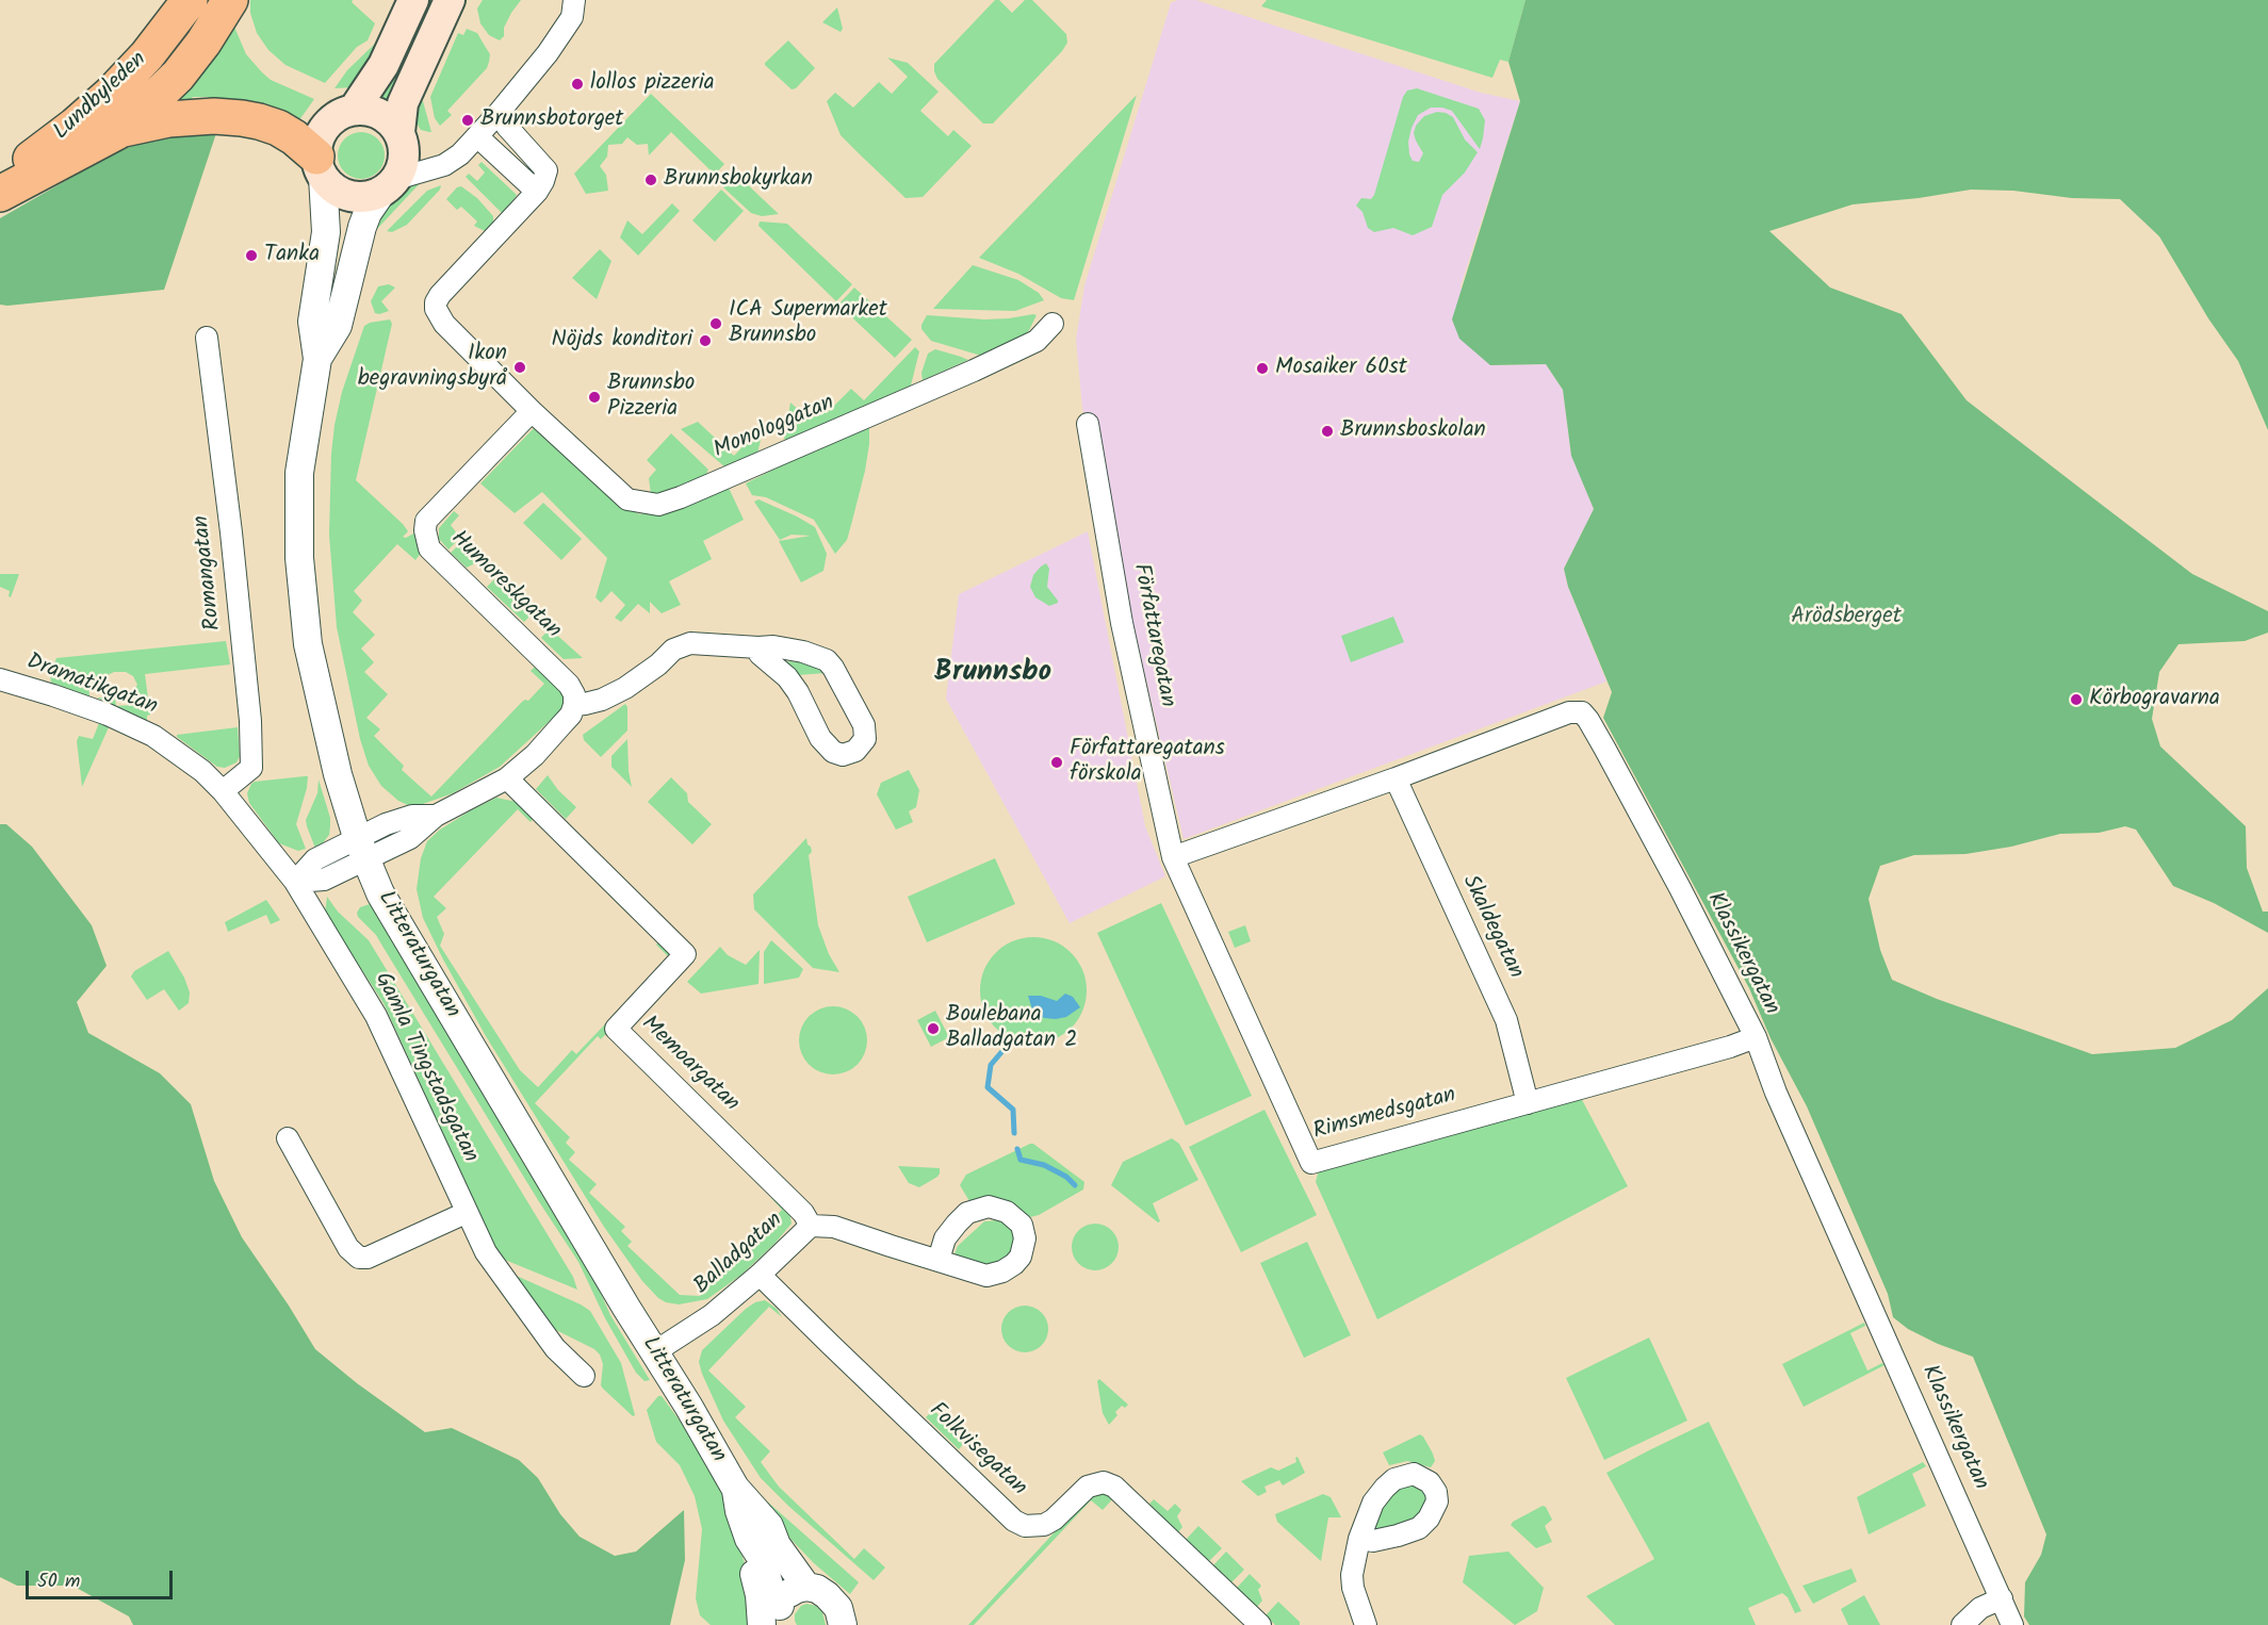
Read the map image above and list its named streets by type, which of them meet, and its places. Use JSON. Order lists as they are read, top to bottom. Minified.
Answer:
{"streets":{"highway":["Lundbyleden"],"street":["Monologgatan","Romangatan","Humoreskgatan","Författaregatan","Dramatikgatan","Skaldegatan","Klassikergatan","Litteraturgatan","Memoargatan","Gamla Tingstadsgatan","Rimsmedsgatan","Balladgatan","Folkvisegatan"]},"crossings":[["Monologgatan","Humoreskgatan"],["Romangatan","Dramatikgatan"],["Författaregatan","Klassikergatan"],["Författaregatan","Rimsmedsgatan"],["Dramatikgatan","Gamla Tingstadsgatan"],["Skaldegatan","Klassikergatan"],["Skaldegatan","Rimsmedsgatan"],["Klassikergatan","Rimsmedsgatan"],["Litteraturgatan","Balladgatan"],["Memoargatan","Balladgatan"],["Balladgatan","Folkvisegatan"]],"districts":["Brunnsbo"],"parks":["Arödsberget"],"places":["lollos pizzeria","Brunnsbotorget","Brunnsbokyrkan","Tanka","ICA Supermarket Brunnsbo","Nöjds konditori","Ikon begravningsbyrå","Mosaiker 60st","Brunnsbo Pizzeria","Brunnsboskolan","Körbogravarna","Författaregatans förskola","Boulebana Balladgatan 2"],"scale_bar":"50 m"}
